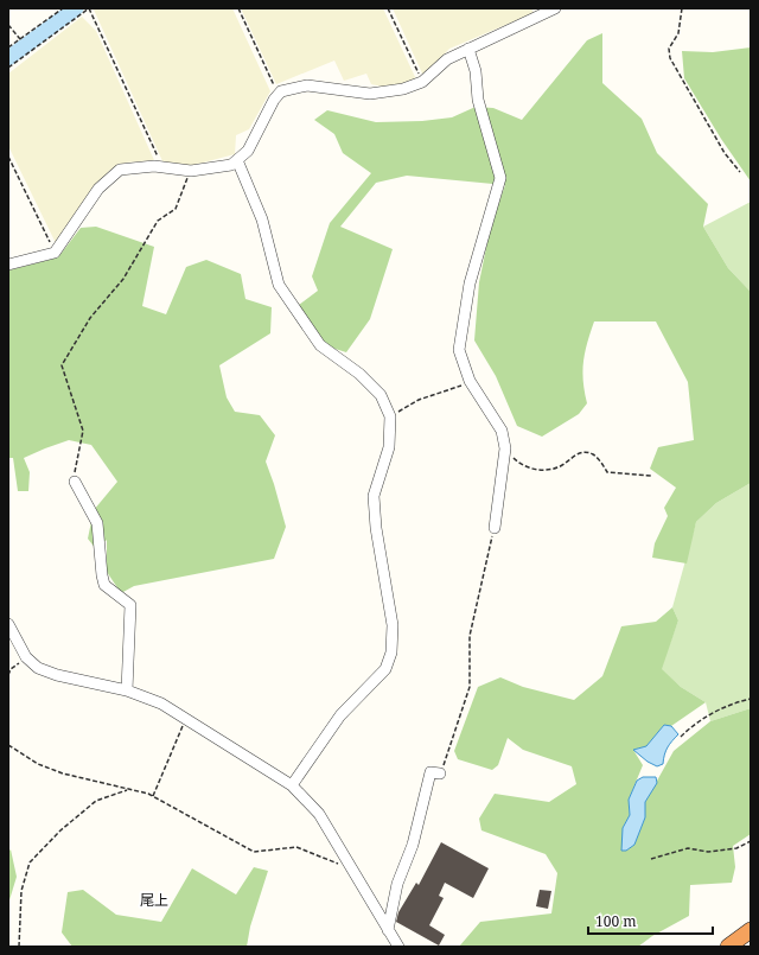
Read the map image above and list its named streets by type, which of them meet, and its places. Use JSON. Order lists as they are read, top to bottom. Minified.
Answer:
{"districts":["尾上"],"scale_bar":"100 m"}
